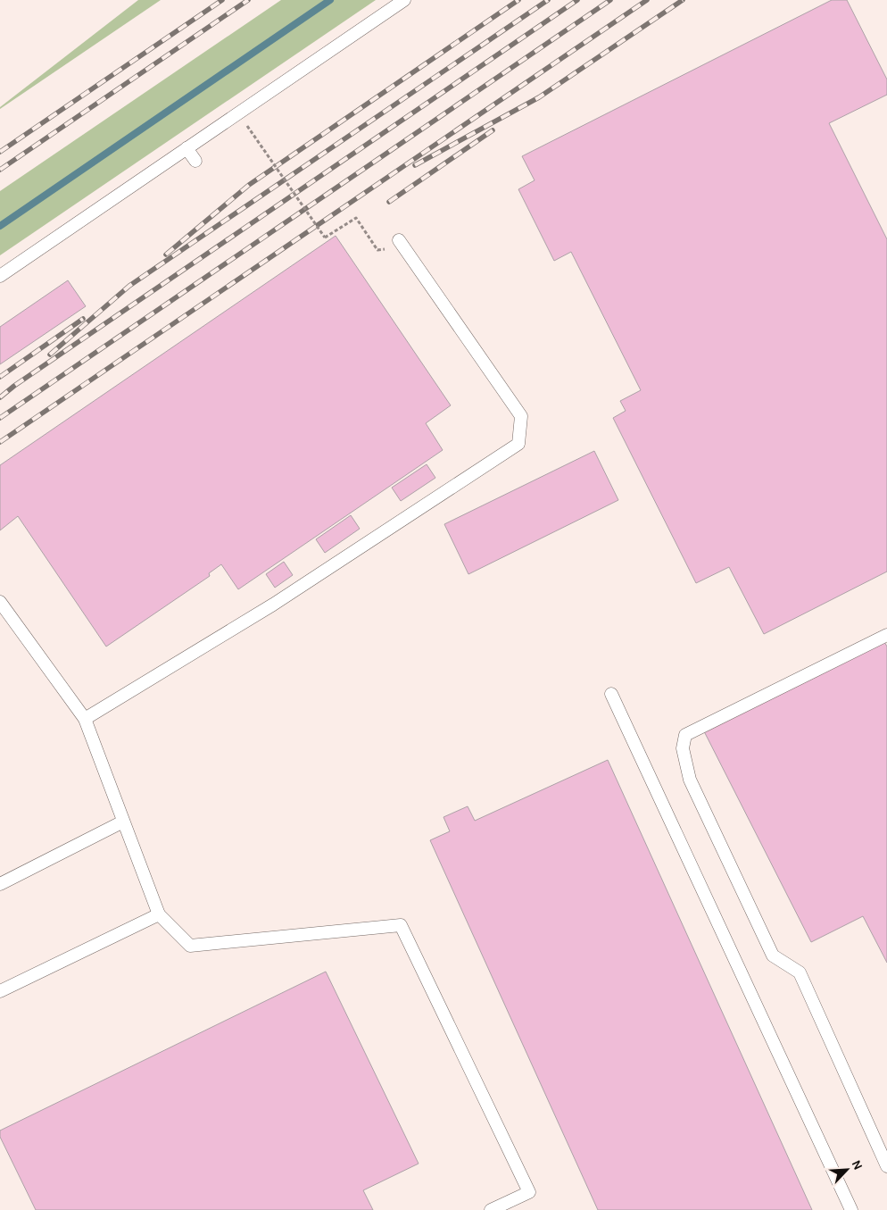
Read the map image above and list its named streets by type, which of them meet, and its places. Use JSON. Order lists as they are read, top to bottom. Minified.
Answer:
{"north":"top right"}
